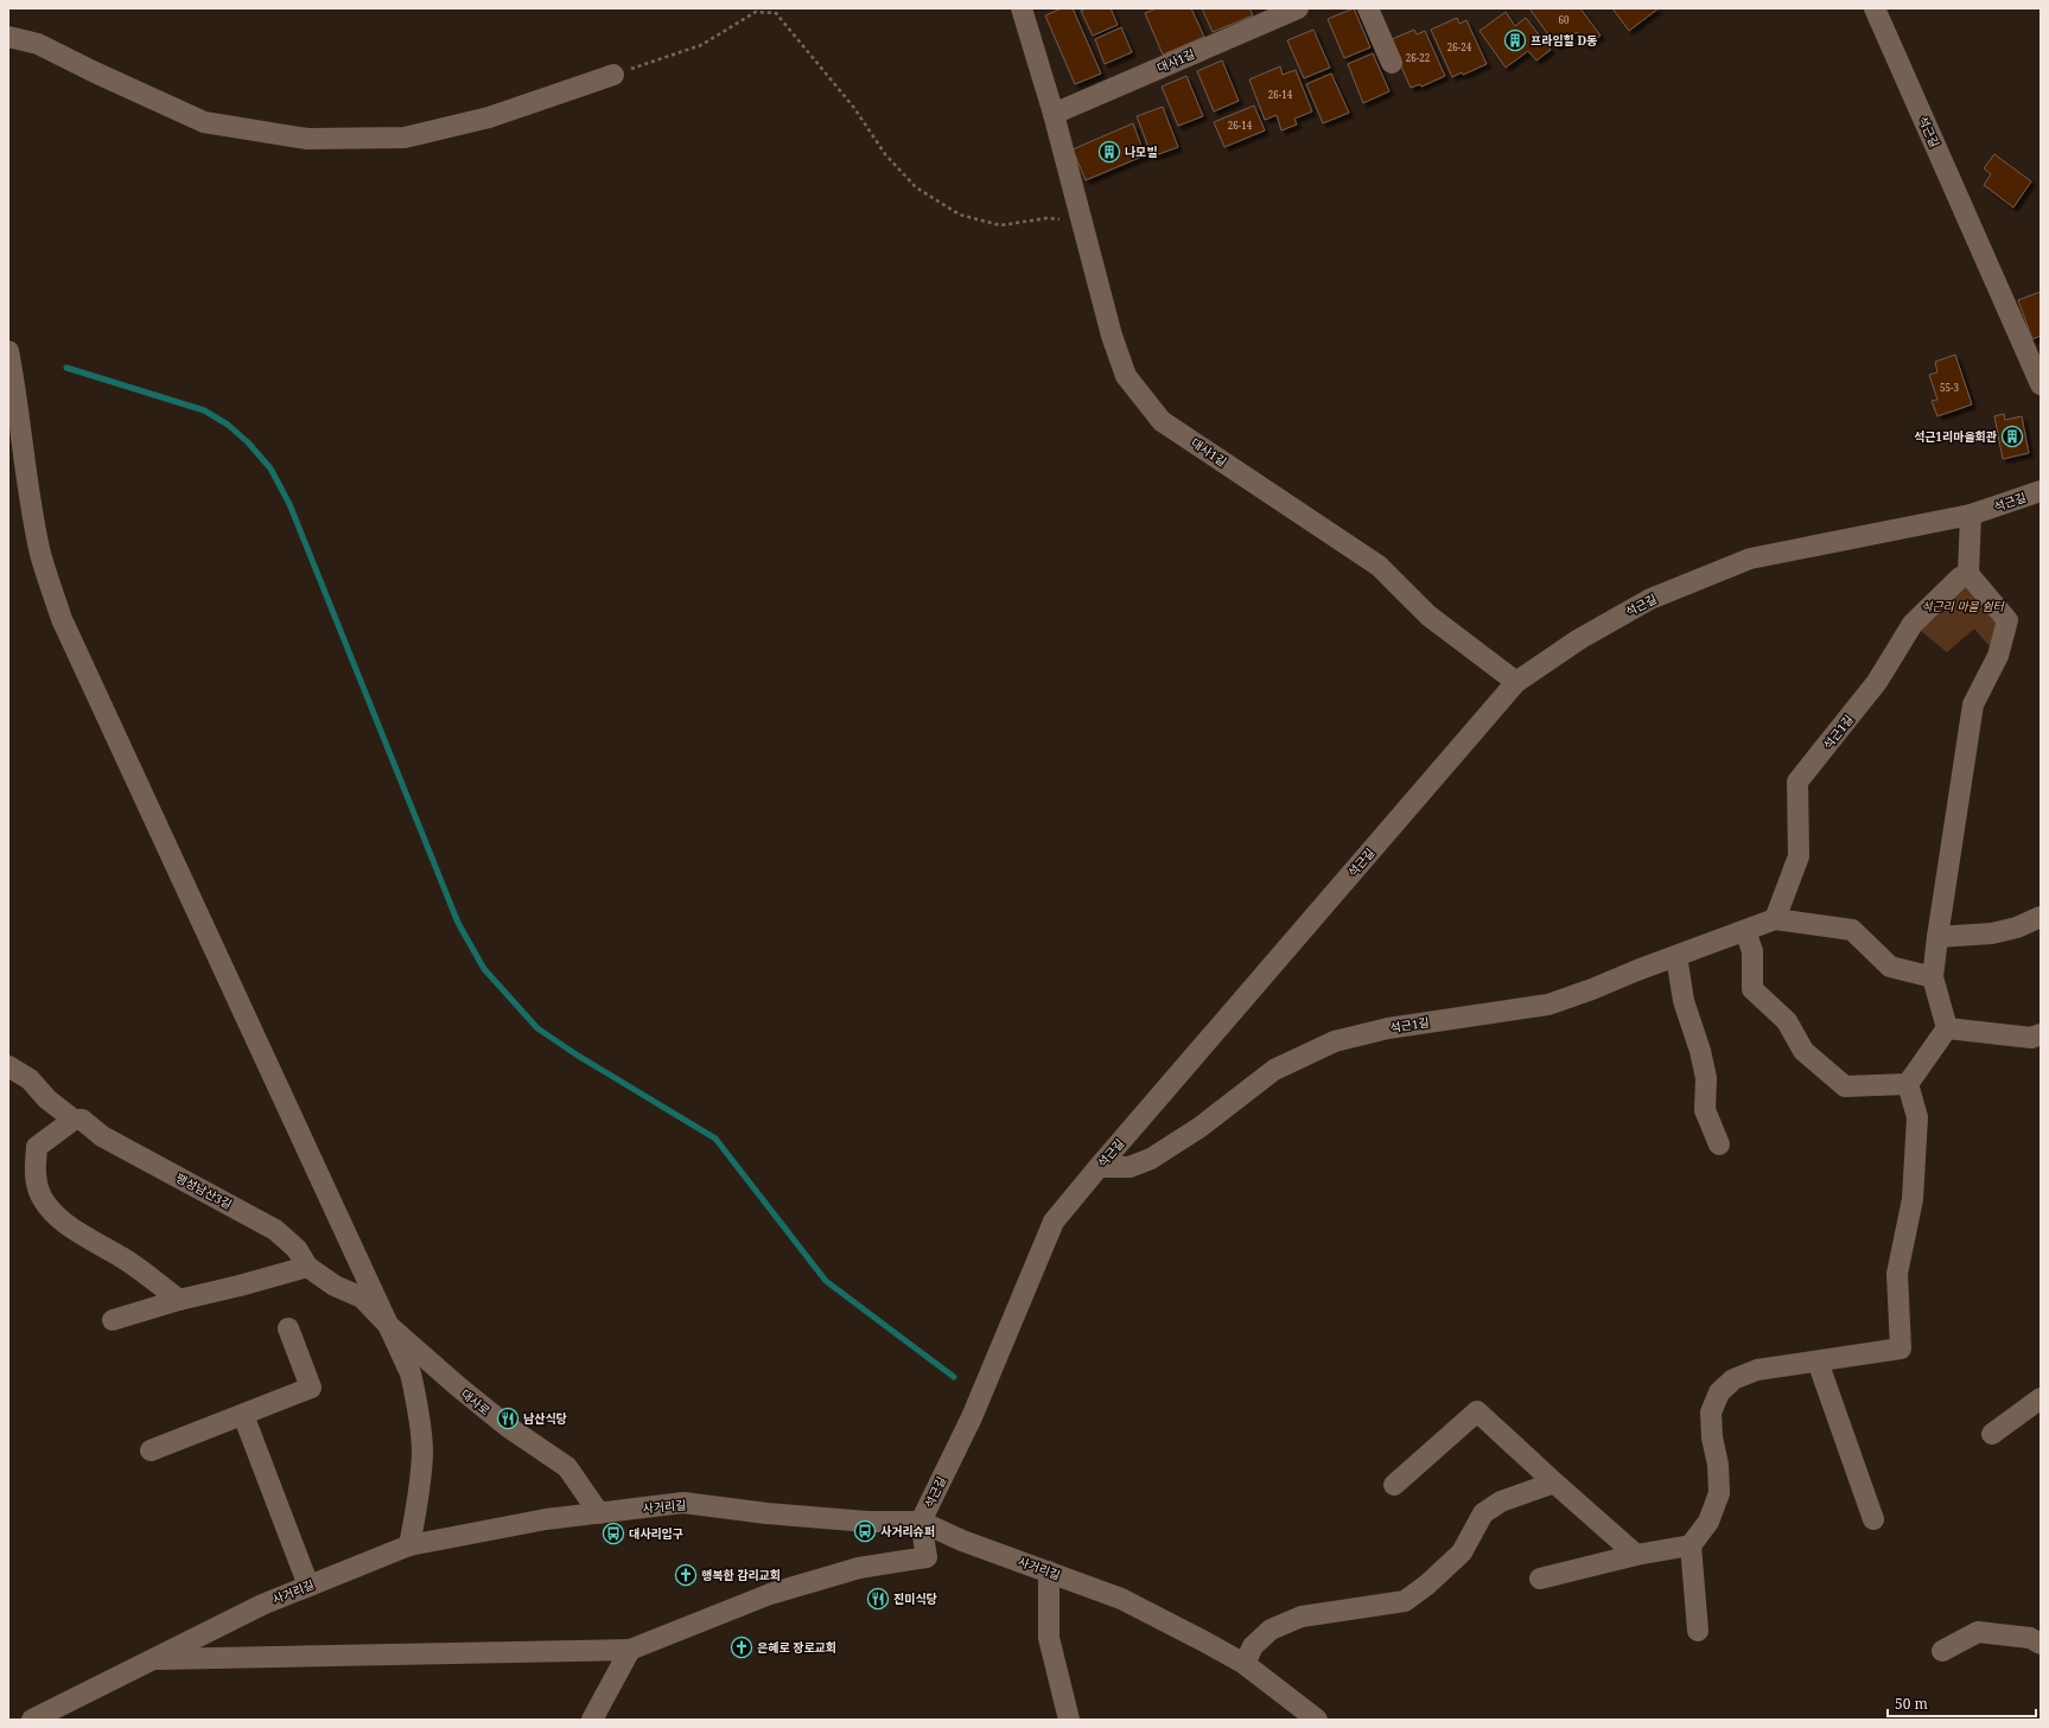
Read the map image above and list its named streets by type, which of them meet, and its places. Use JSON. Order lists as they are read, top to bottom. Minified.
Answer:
{"streets":{"street":["대사1길","석근길","석근1길","팽성남산3길","대사로","사거리길"]},"crossings":[["대사1길","석근길"],["석근길","석근1길"],["석근길","사거리길"],["팽성남산3길","대사로"],["대사로","사거리길"]],"parks":["석근리 마을 쉼터"],"places":{"building":["프라임힐 D동","나모빌","석근1리마을회관"],"restaurant":["남산식당","진미식당"],"bus stop":["사거리슈퍼","대사리입구"],"church":["행복한 감리교회","은혜로 장로교회"]},"house_numbers":["60","26-24","26-22","26-14","26-14","55-3"],"scale_bar":"50 m"}
